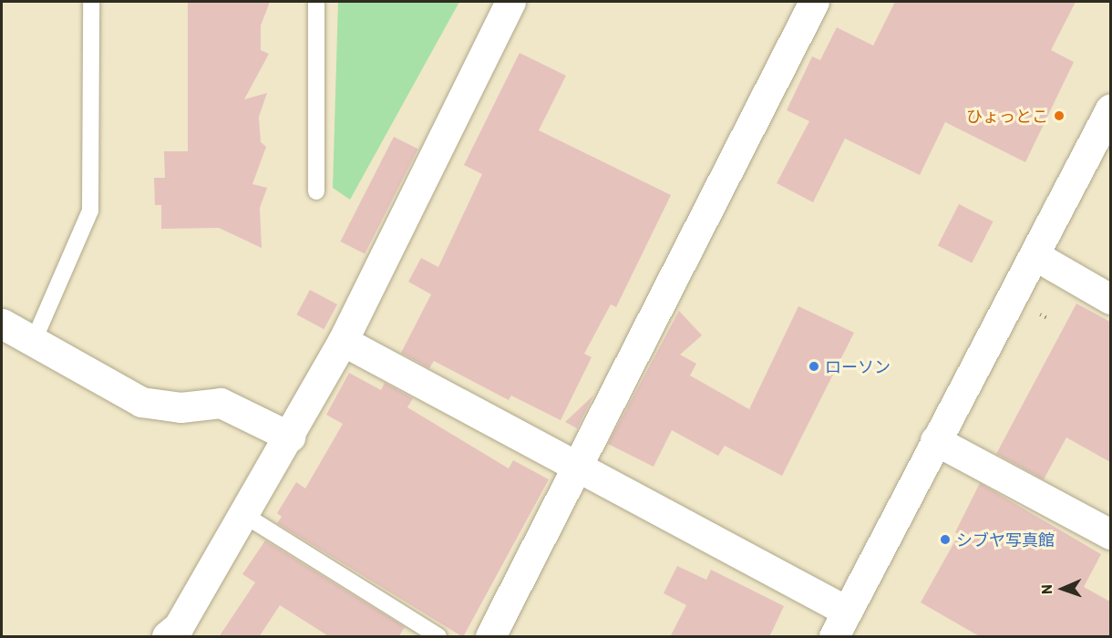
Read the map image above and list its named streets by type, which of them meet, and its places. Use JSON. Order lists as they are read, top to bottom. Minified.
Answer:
{"places":["ひょっとこ","ローソン","シブヤ写真館"],"north":"left"}
